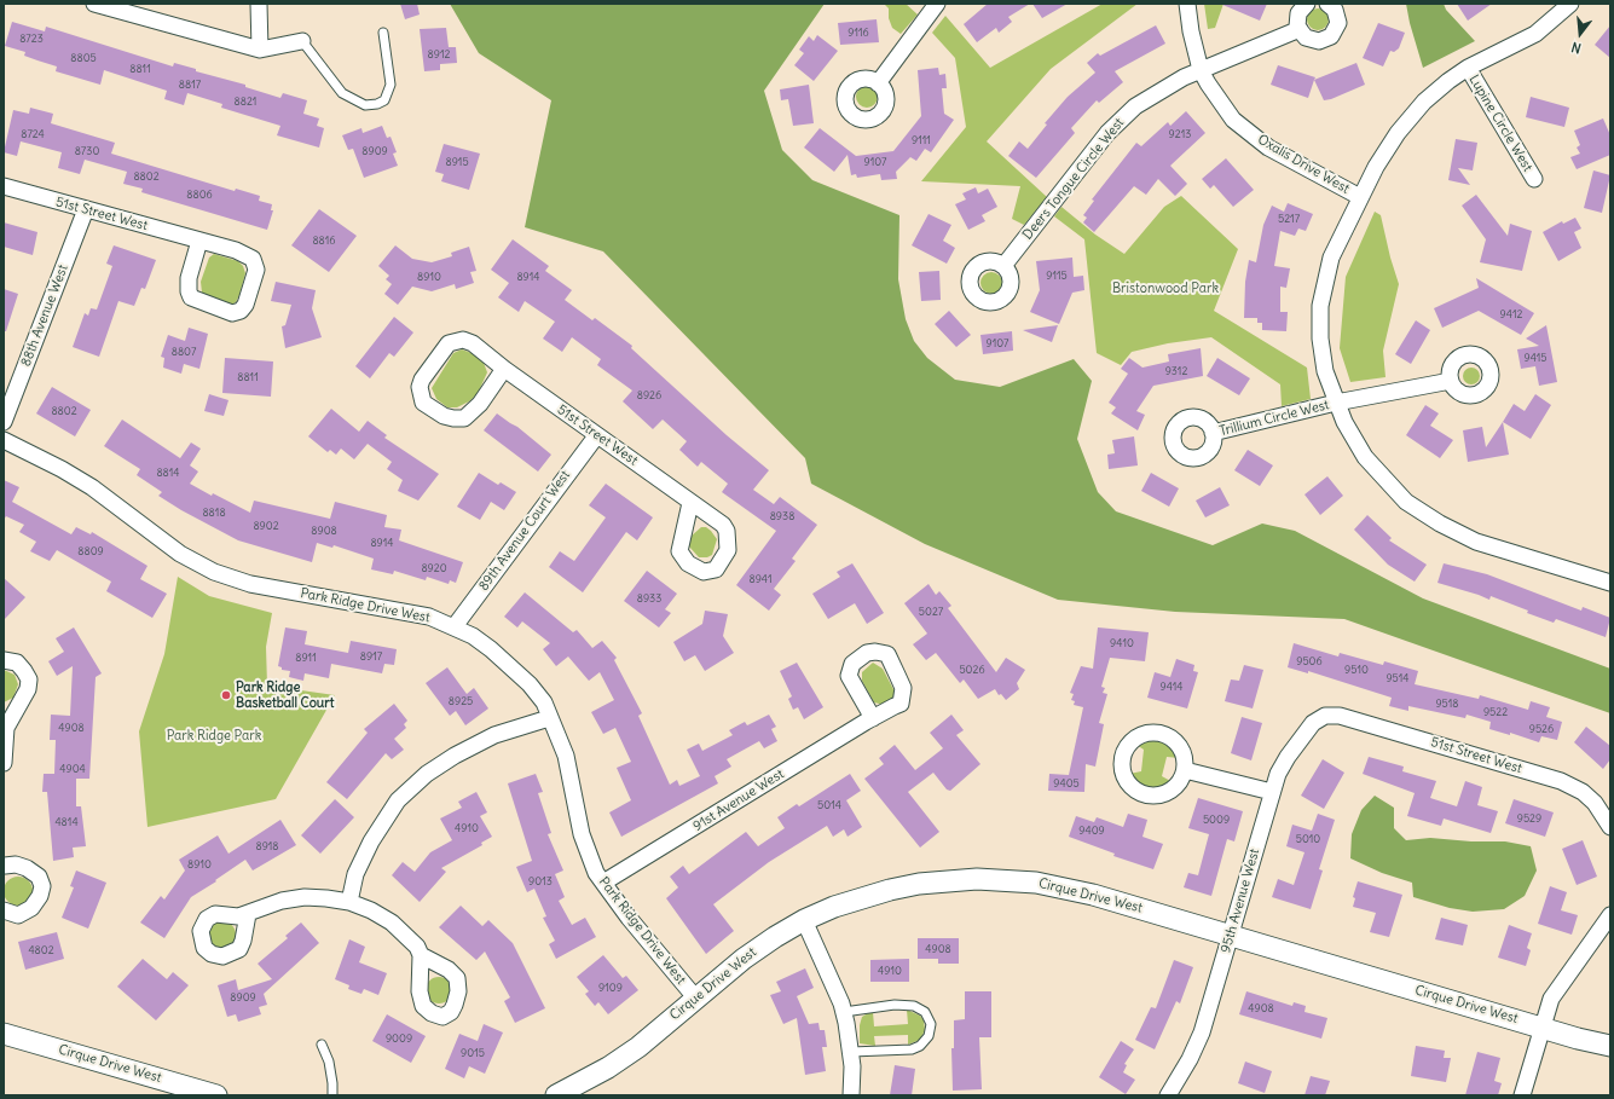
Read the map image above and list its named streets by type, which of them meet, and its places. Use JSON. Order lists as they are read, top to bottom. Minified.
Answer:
{"streets":{"street":["Lupine Circle West","Oxalis Drive West","Deers Tongue Circle West","51st Street West","88th Avenue West","Trillium Circle West","89th Avenue Court West","Park Ridge Drive West","91st Avenue West","Cirque Drive West","95th Avenue West"]},"crossings":[["Oxalis Drive West","Deers Tongue Circle West"],["51st Street West","88th Avenue West"],["51st Street West","89th Avenue Court West"],["51st Street West","95th Avenue West"],["89th Avenue Court West","Park Ridge Drive West"],["Park Ridge Drive West","91st Avenue West"],["Park Ridge Drive West","Cirque Drive West"],["Cirque Drive West","95th Avenue West"]],"parks":["Bristonwood Park","Park Ridge Park"],"places":["Park Ridge Basketball Court"],"house_numbers":["9116","8723","8912","8805","8811","8817","8821","8724","9213","9111","8730","8909","8915","9107","8802","8806","5217","8816","9115","8910","8914","9412","9107","8807","9415","9312","8811","8926","8802","8814","8818","8938","8902","8908","8914","8809","8920","8941","8933","5027","9410","8917","8911","9506","5026","9510","9514","9414","8925","9518","9522","4908","9526","4904","9405","5014","9529","5009","4814","4910","9409","5010","8918","8910","9013","4908","4802","4910","9109","8909","4908","9009","9015"],"north":"bottom"}
